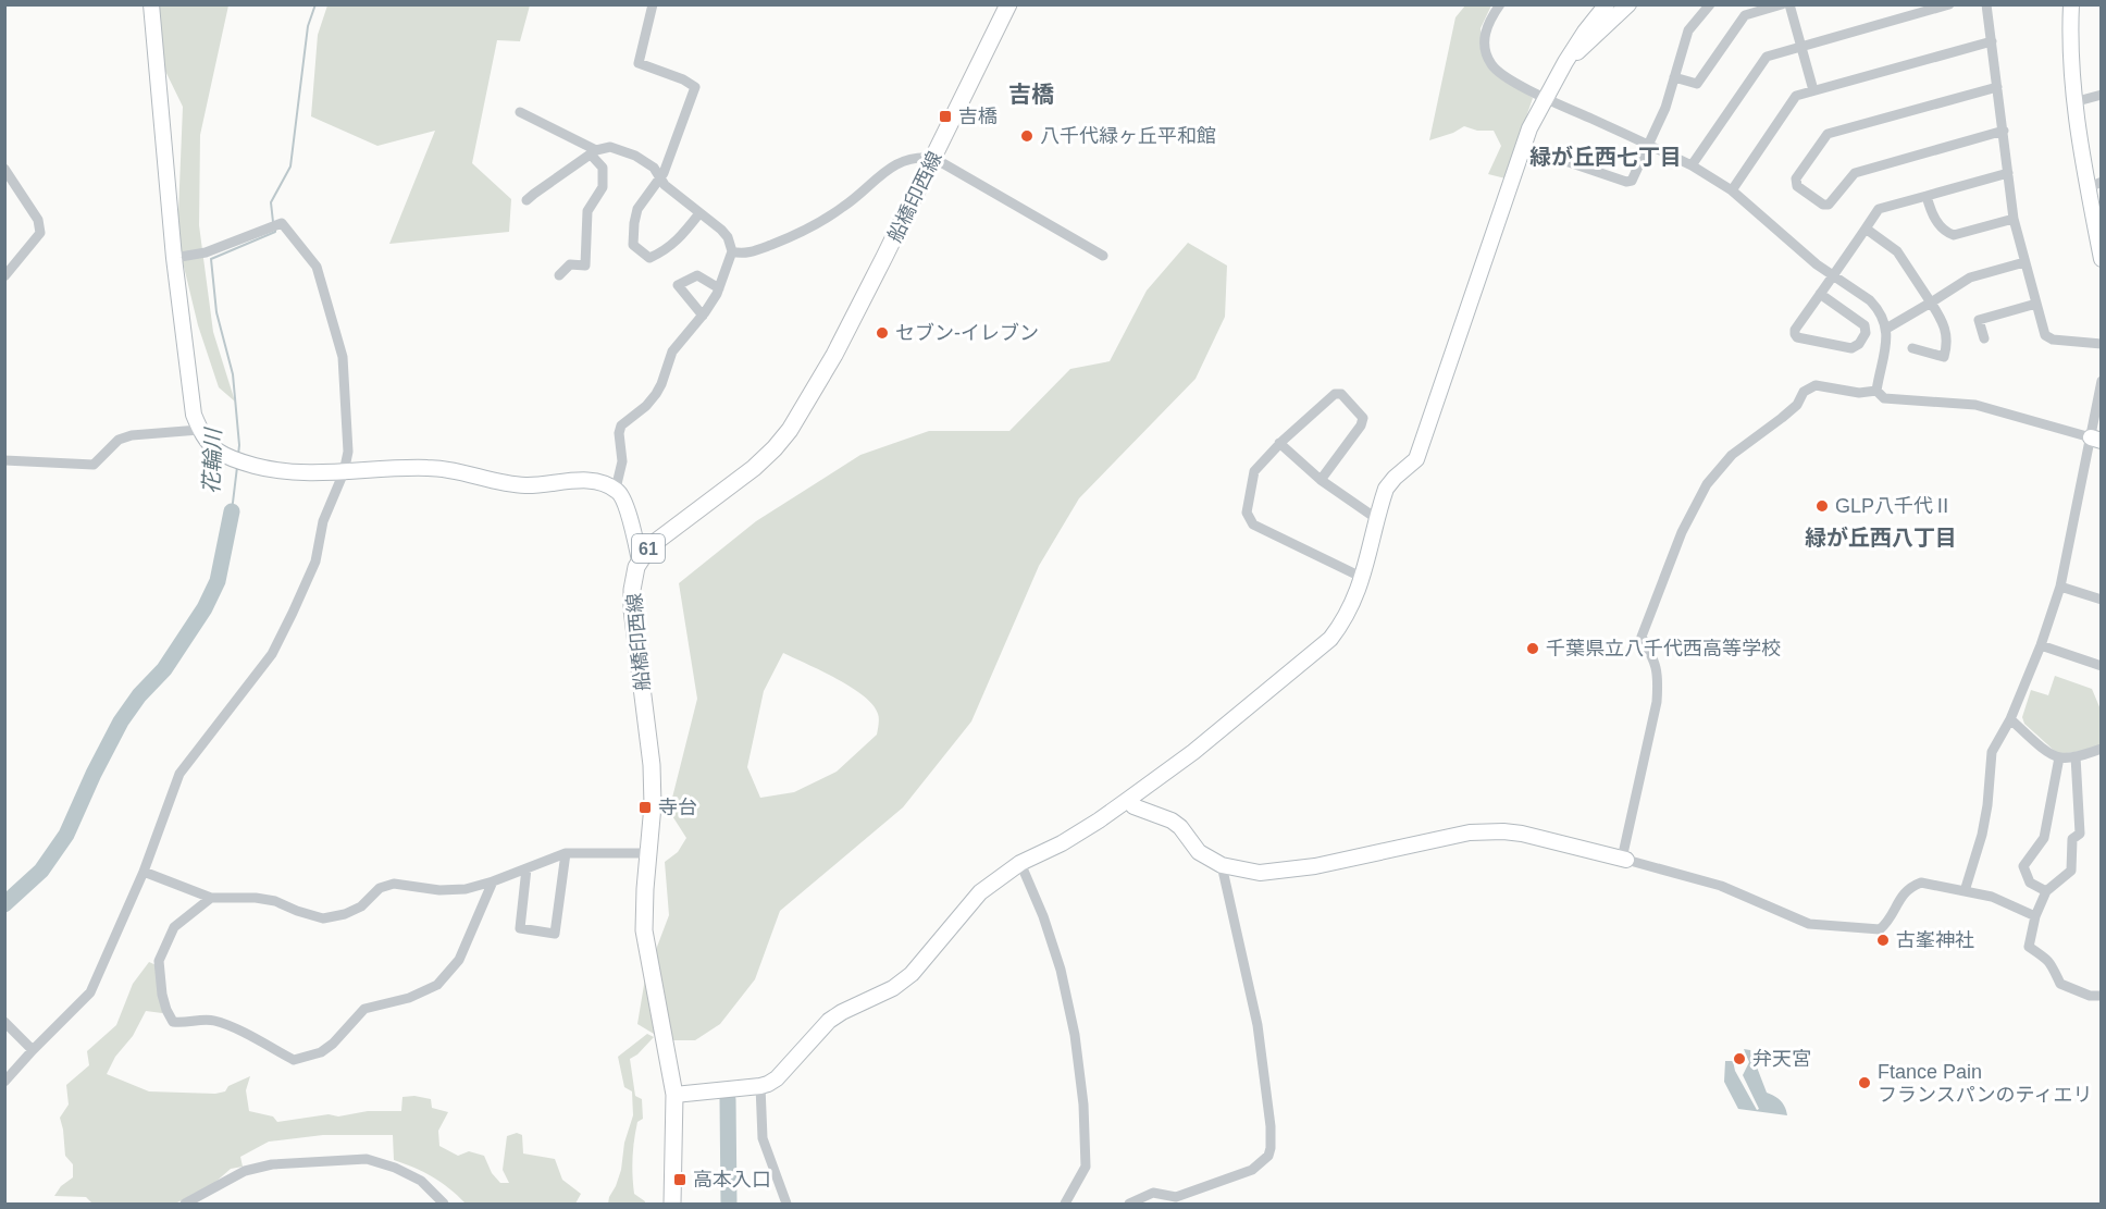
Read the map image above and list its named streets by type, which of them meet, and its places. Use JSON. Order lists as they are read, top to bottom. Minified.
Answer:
{"streets":{"main road":["船橋印西線","61"]},"districts":["吉橋","緑が丘西七丁目","緑が丘西八丁目"],"water":["花輪川"],"places":{"transit":["吉橋","寺台","高本入口"],"other":["八千代緑ヶ丘平和館","セブン-イレブン","GLP八千代Ⅱ","千葉県立八千代西高等学校","古峯神社","弁天宮","Ftance Pain フランスパンのティエリ"]}}
